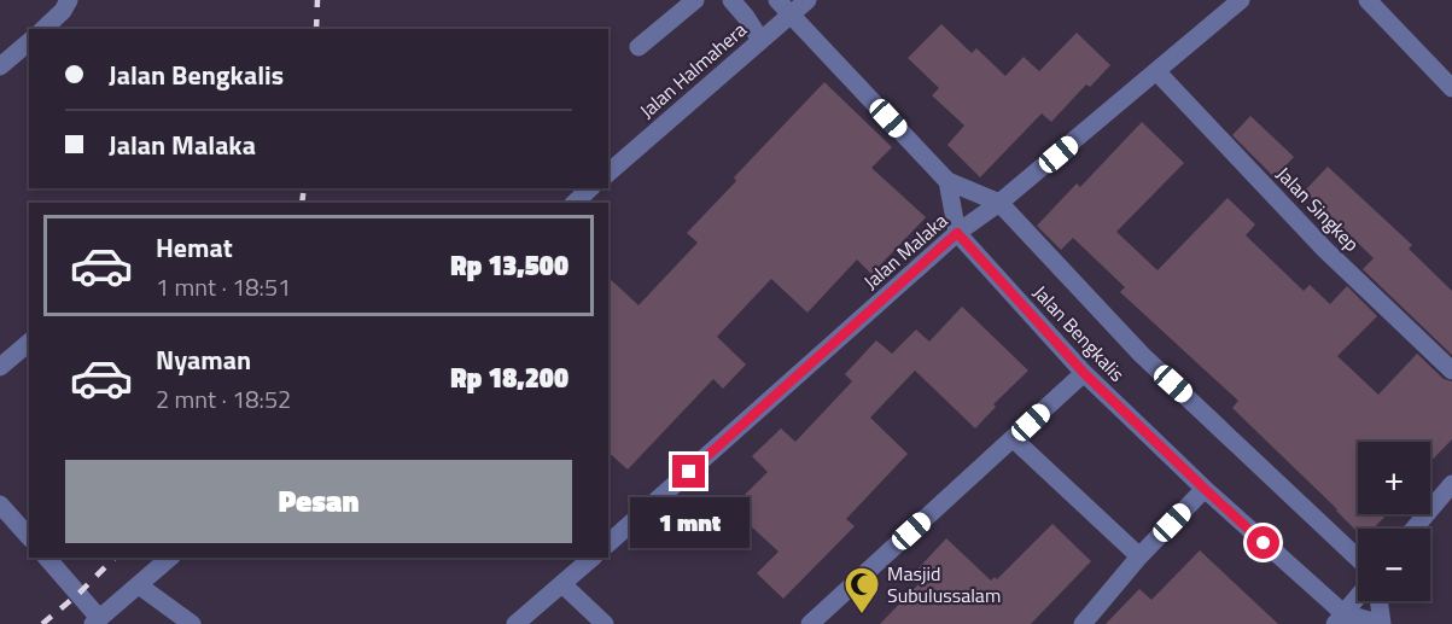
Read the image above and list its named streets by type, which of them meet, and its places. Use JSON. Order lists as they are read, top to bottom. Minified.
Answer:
{"streets":{"street":["Jalan Halmahera","Jalan Singkep","Jalan Malaka","Jalan Bengkalis"]},"crossings":[["Jalan Halmahera","Jalan Bengkalis"],["Jalan Singkep","Jalan Malaka"],["Jalan Malaka","Jalan Bengkalis"]],"places":{"mosque":["Masjid Subulussalam"]},"page":{"banner":["Jalan Bengkalis","Jalan Malaka"],"list":[{"name":"Hemat","note":"1 mnt · 18:51","value":"Rp 13,500"},{"name":"Nyaman","note":"2 mnt · 18:52","value":"Rp 18,200"}],"map_buttons":["+","−"],"buttons":"Pesan","bubble":"1 mnt"}}
